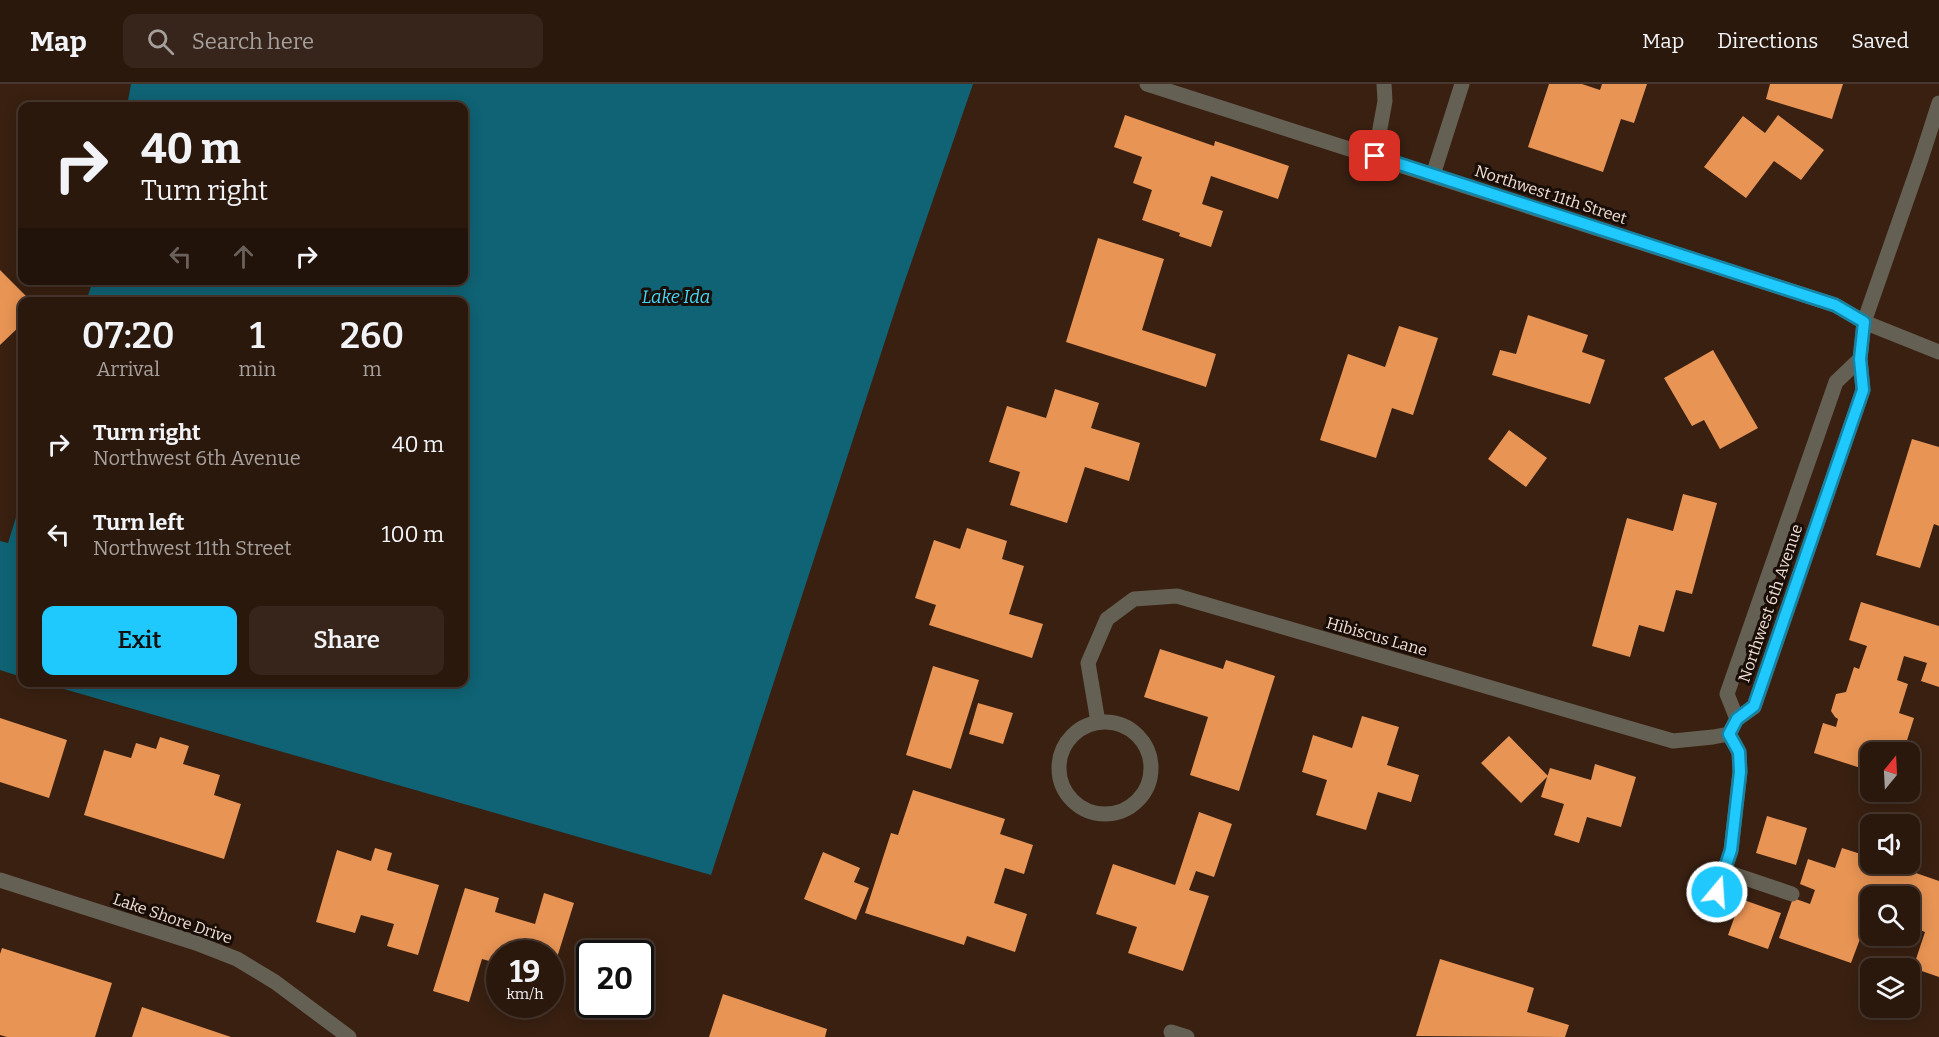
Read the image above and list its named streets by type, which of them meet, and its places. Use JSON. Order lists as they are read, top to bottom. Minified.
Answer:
{"streets":{"street":["Northwest 11th Street","Northwest 6th Avenue","Hibiscus Lane","Lake Shore Drive"]},"crossings":[["Northwest 11th Street","Northwest 6th Avenue"]],"water":["Lake Ida"],"north":"top","page":{"header":"Map","search":"Search here","nav":["Map","Directions","Saved"],"turn":["40 m","Turn right"],"eta":["07:20","Arrival","1","min","260","m"],"list":[{"name":"Turn right","note":"Northwest 6th Avenue","value":"40 m"},{"name":"Turn left","note":"Northwest 11th Street","value":"100 m"}],"buttons":["Exit","Share"],"speed":"19 km/h","limit":"20"}}
